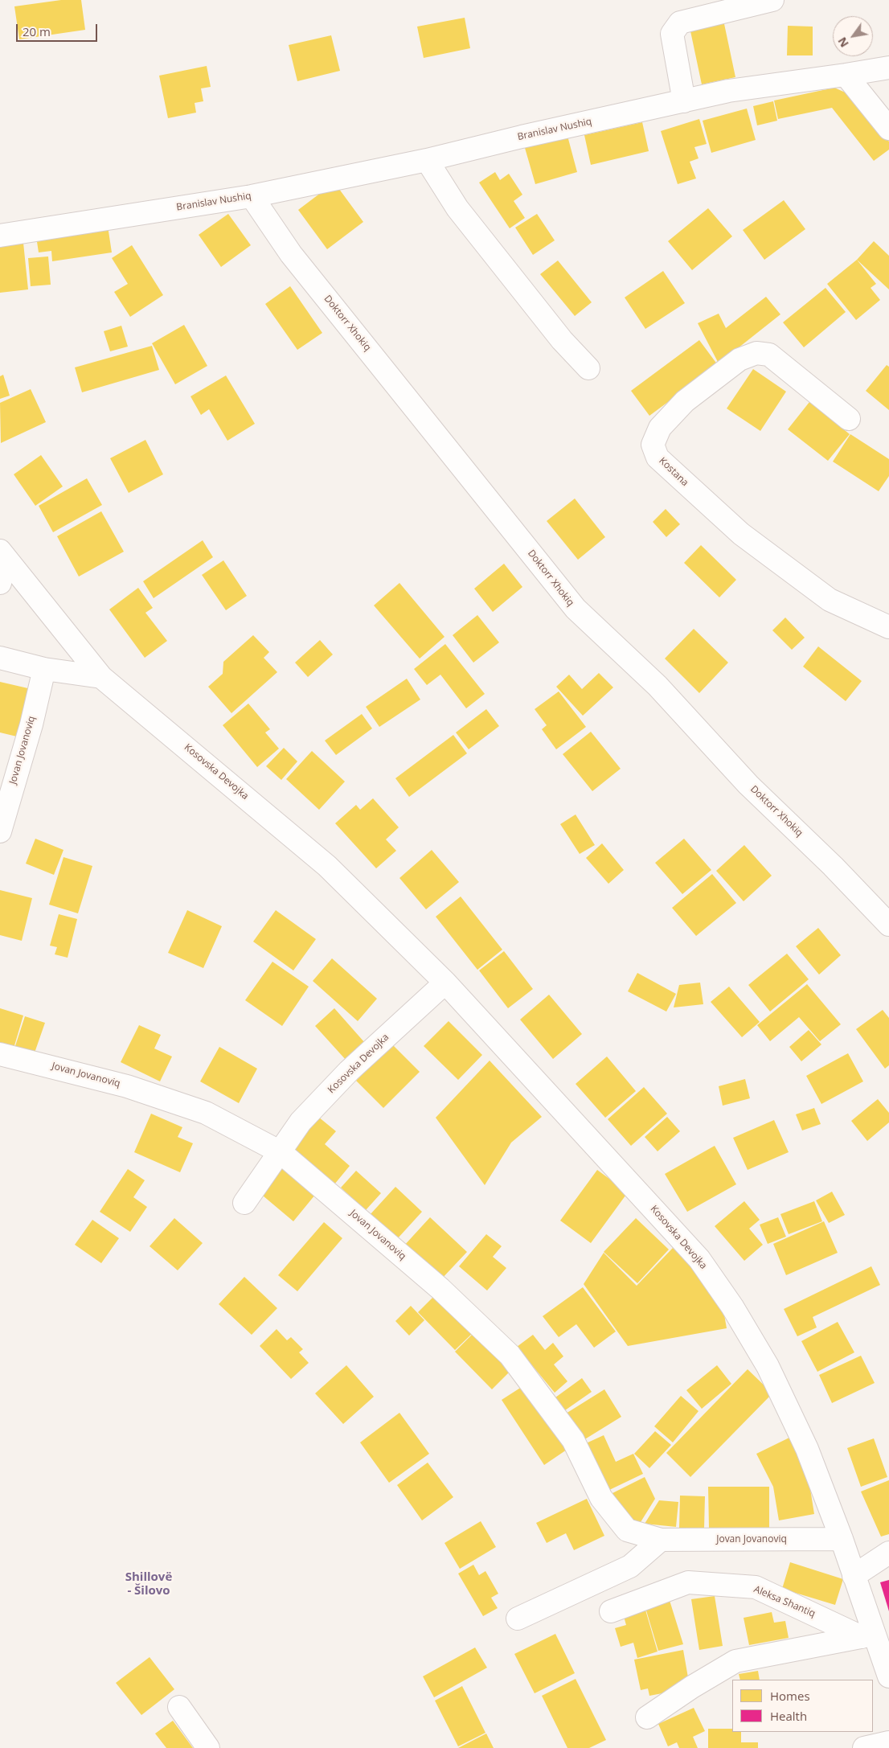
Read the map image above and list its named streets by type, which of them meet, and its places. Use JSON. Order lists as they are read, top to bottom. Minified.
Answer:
{"streets":{"street":["Branislav Nushiq","Doktorr Xhokiq","Kostana","Jovan Jovanoviq","Kosovska Devojka","Aleksa Shantiq"]},"crossings":[["Branislav Nushiq","Doktorr Xhokiq"],["Jovan Jovanoviq","Kosovska Devojka"]],"districts":["Shillovë - Šilovo"],"legend":["Homes","Health"],"scale_bar":"20 m","north":"bottom left"}
